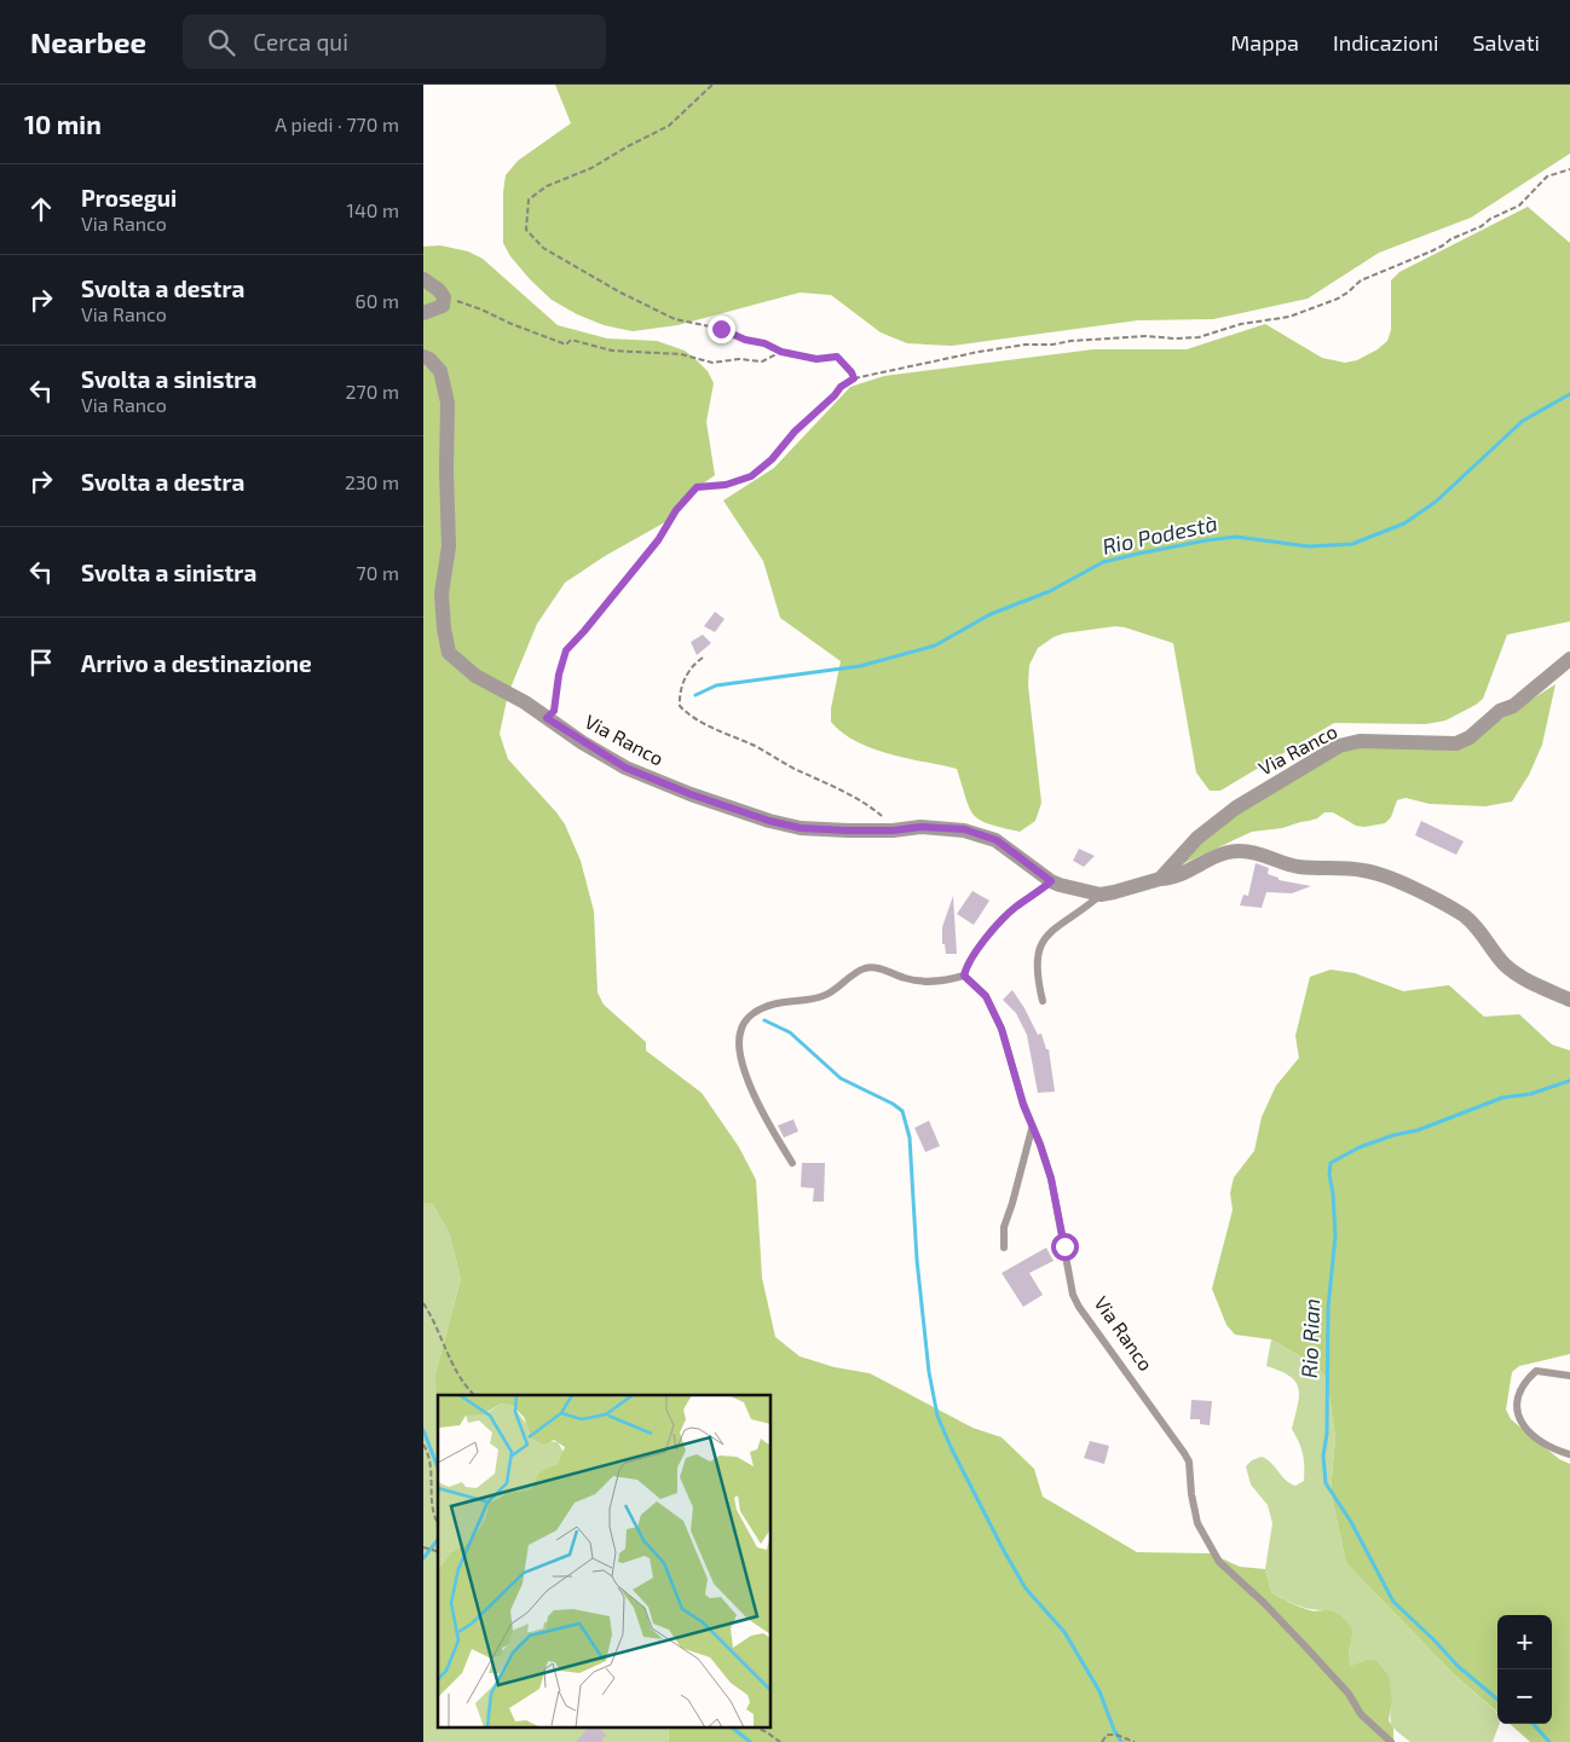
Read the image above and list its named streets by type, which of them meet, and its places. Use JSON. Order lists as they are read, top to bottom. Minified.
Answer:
{"streets":{"street":["Via Ranco"]},"water":["Rio Podestà","Rio Rian"],"page":{"header":"Nearbee","search":"Cerca qui","nav":["Mappa","Indicazioni","Salvati"],"heading":["10 min","A piedi · 770 m"],"list":[["Prosegui","Via Ranco","140 m"],["Svolta a destra","Via Ranco","60 m"],["Svolta a sinistra","Via Ranco","270 m"],["Svolta a destra","230 m"],["Svolta a sinistra","70 m"],"Arrivo a destinazione"],"map_buttons":["+","−"]}}
